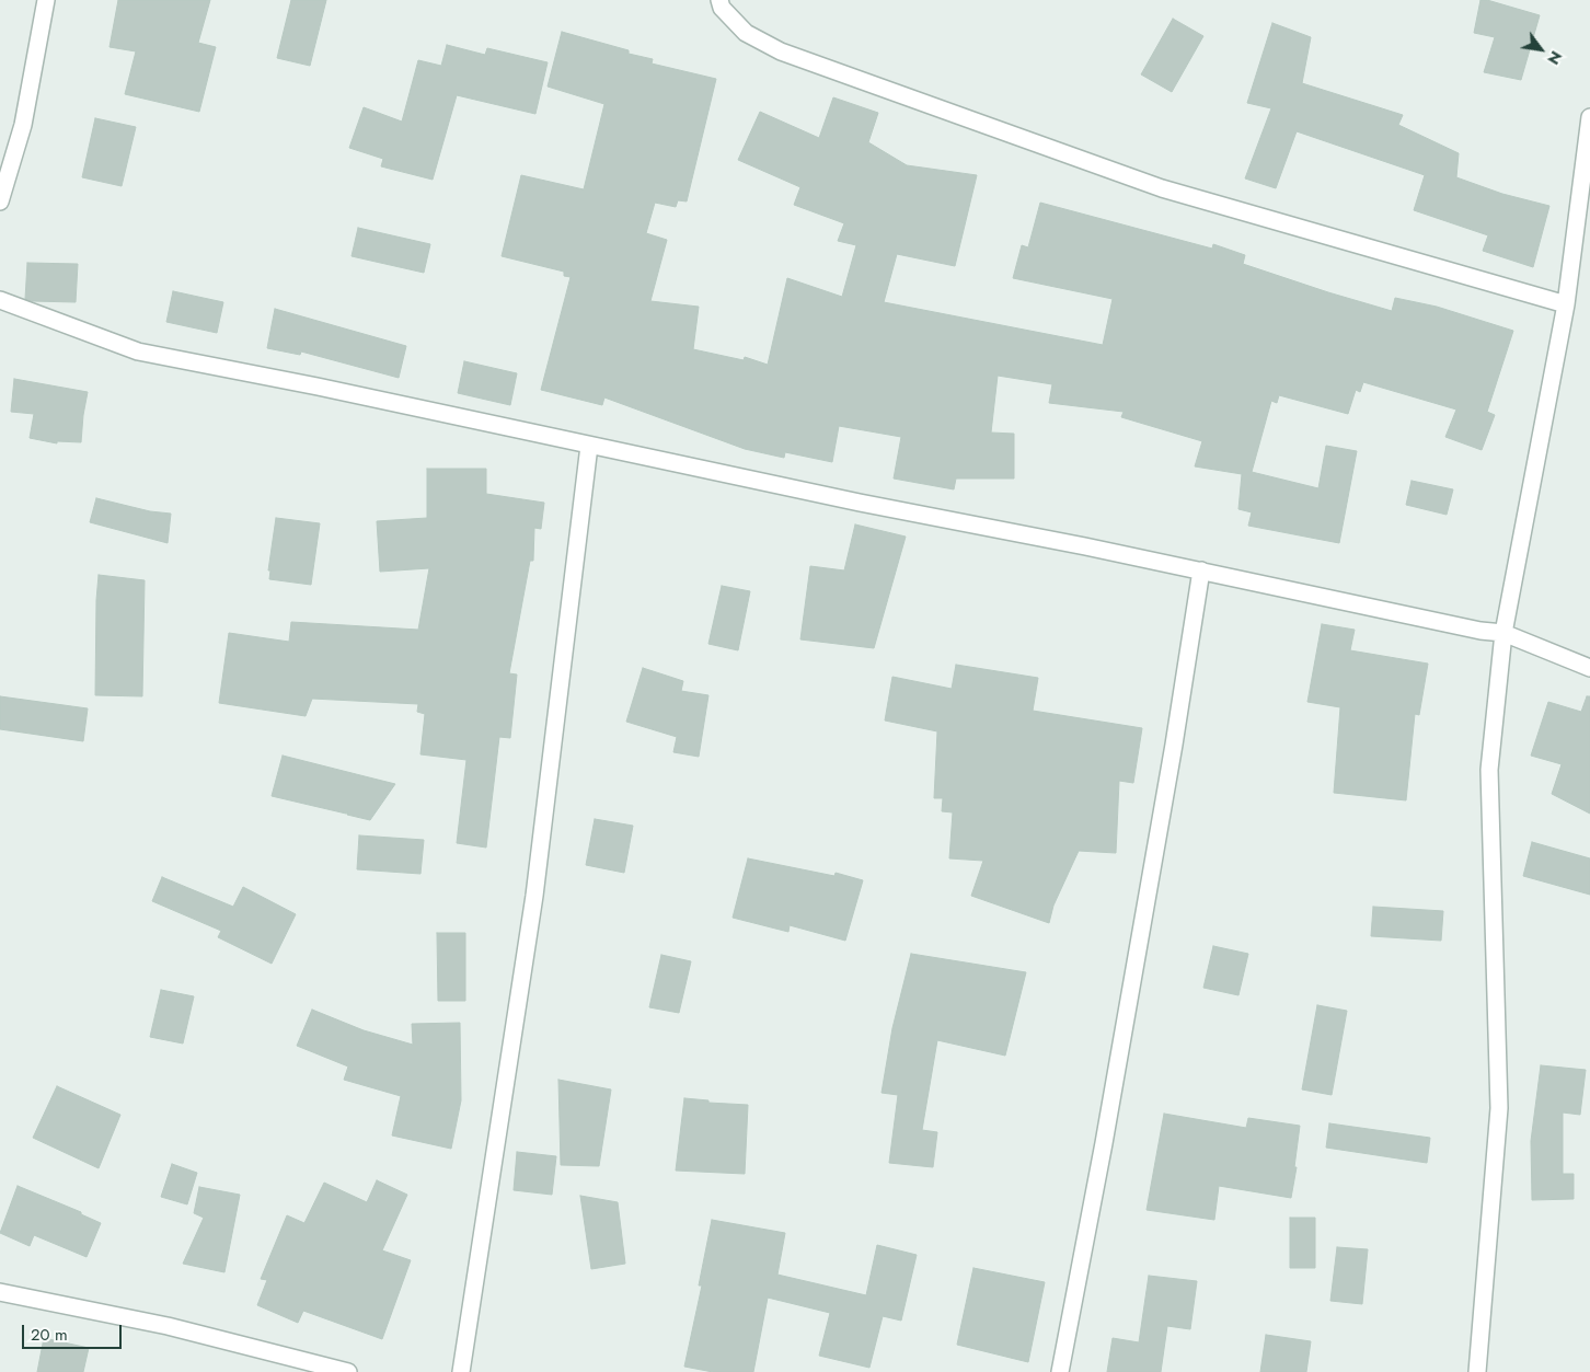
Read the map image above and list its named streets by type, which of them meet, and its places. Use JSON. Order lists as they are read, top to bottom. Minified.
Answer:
{"scale_bar":"20 m","north":"bottom right"}
